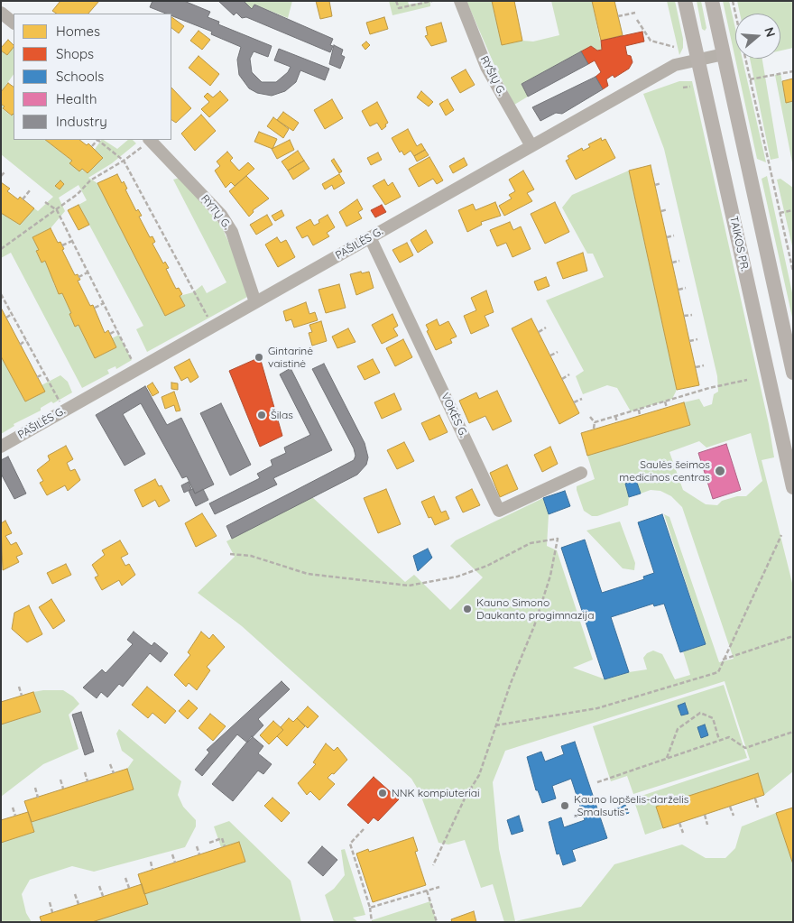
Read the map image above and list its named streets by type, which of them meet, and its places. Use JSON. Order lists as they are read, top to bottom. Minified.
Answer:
{"streets":{"main road":["TAIKOS PR."],"street":["RYŠIŲ G.","RYTŲ G.","PAŠILĖS G.","VOKĖS G."]},"crossings":[["RYŠIŲ G.","PAŠILĖS G."],["RYTŲ G.","PAŠILĖS G."],["PAŠILĖS G.","TAIKOS PR."],["PAŠILĖS G.","VOKĖS G."]],"places":["Gintarinė vaistinė","Šilas","Saulės šeimos medicinos centras","Kauno Simono Daukanto progimnazija","NNK kompiuteriai","Kauno lopšelis-darželis „Smalsutis“"],"legend":["Homes","Shops","Schools","Health","Industry"],"north":"right"}
